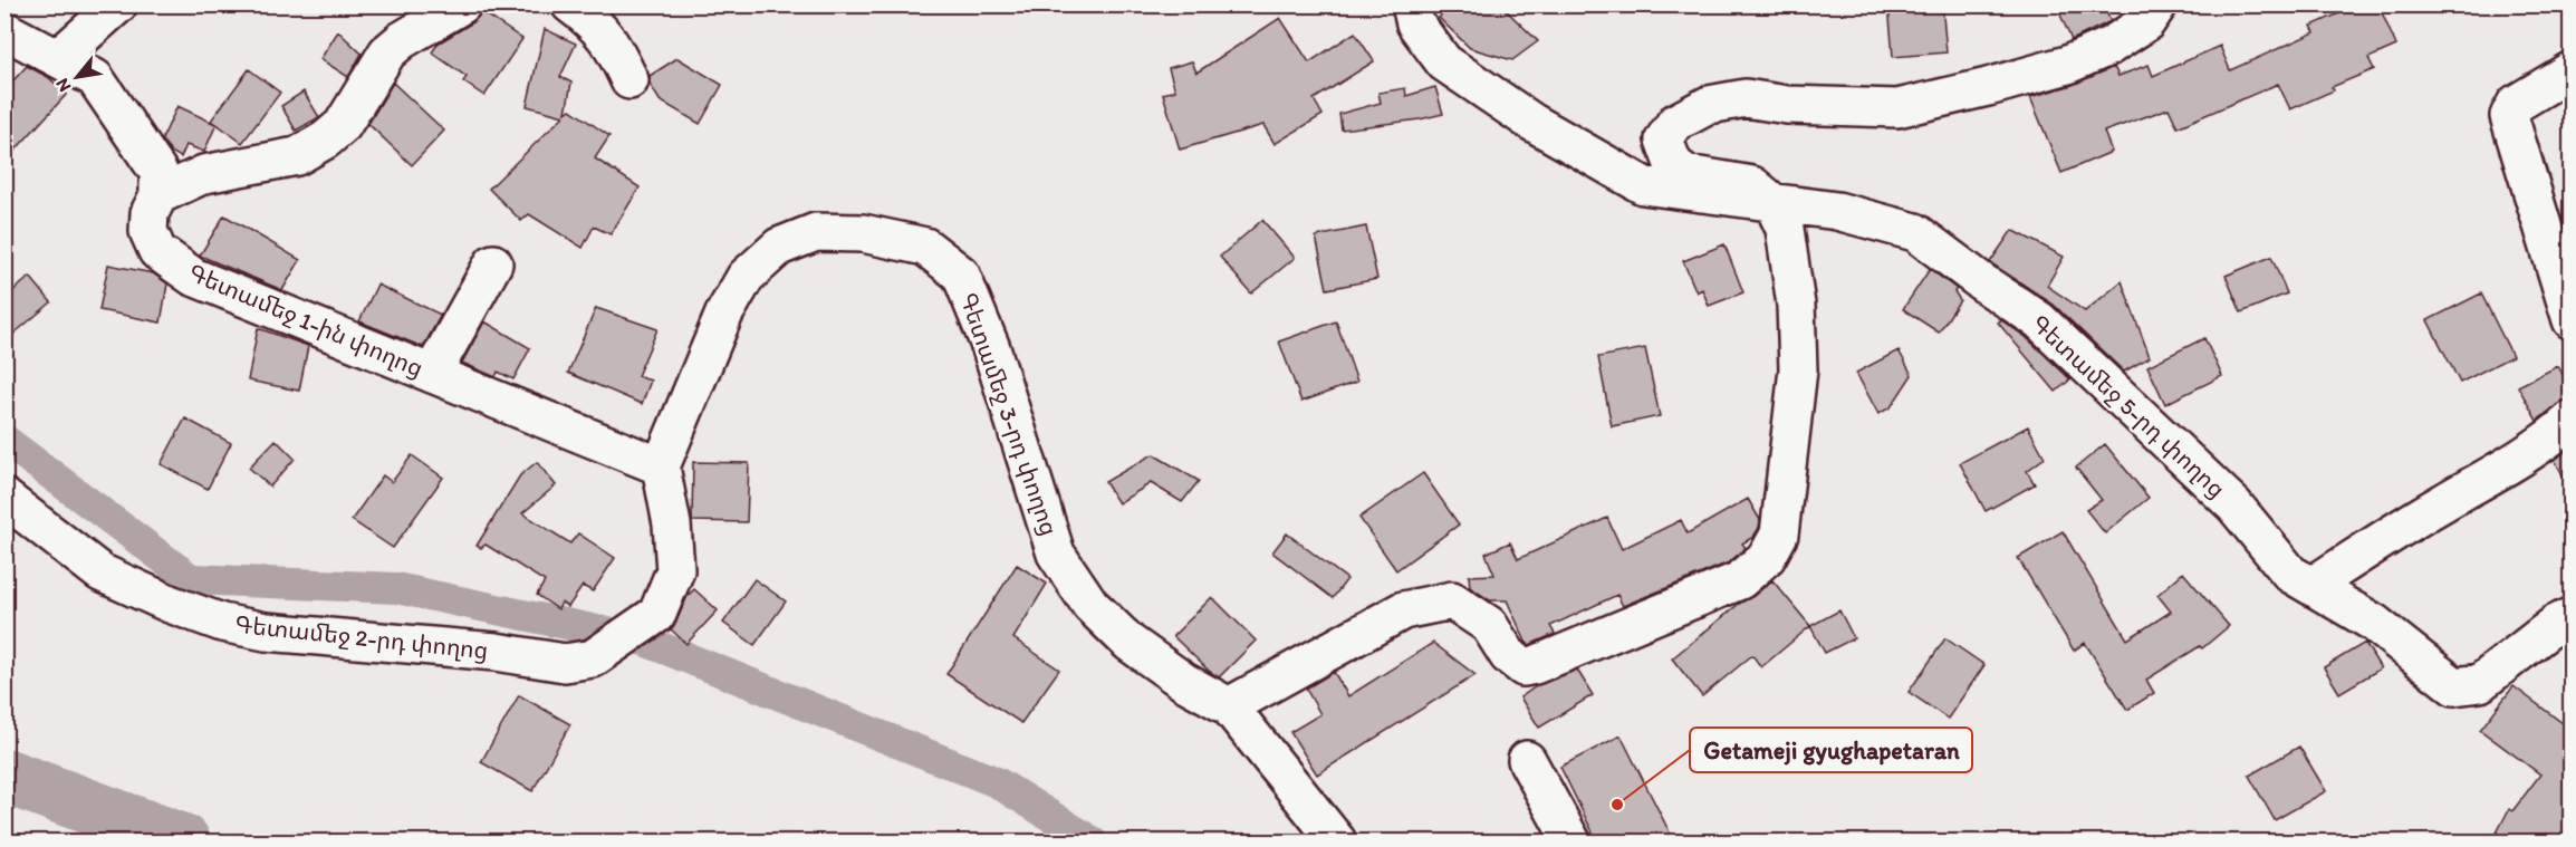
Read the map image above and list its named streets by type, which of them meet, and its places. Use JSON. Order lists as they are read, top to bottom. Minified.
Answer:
{"streets":{"street":["Գետամեջ 1-ին փողոց","Գետամեջ 5-րդ փողոց","Գետամեջ 3-րդ փողոց","Գետամեջ 2-րդ փողոց"]},"crossings":[["Գետամեջ 1-ին փողոց","Գետամեջ 3-րդ փողոց"],["Գետամեջ 1-ին փողոց","Գետամեջ 2-րդ փողոց"],["Գետամեջ 3-րդ փողոց","Գետամեջ 2-րդ փողոց"]],"places":["Getameji gyughapetaran"],"north":"bottom left"}
